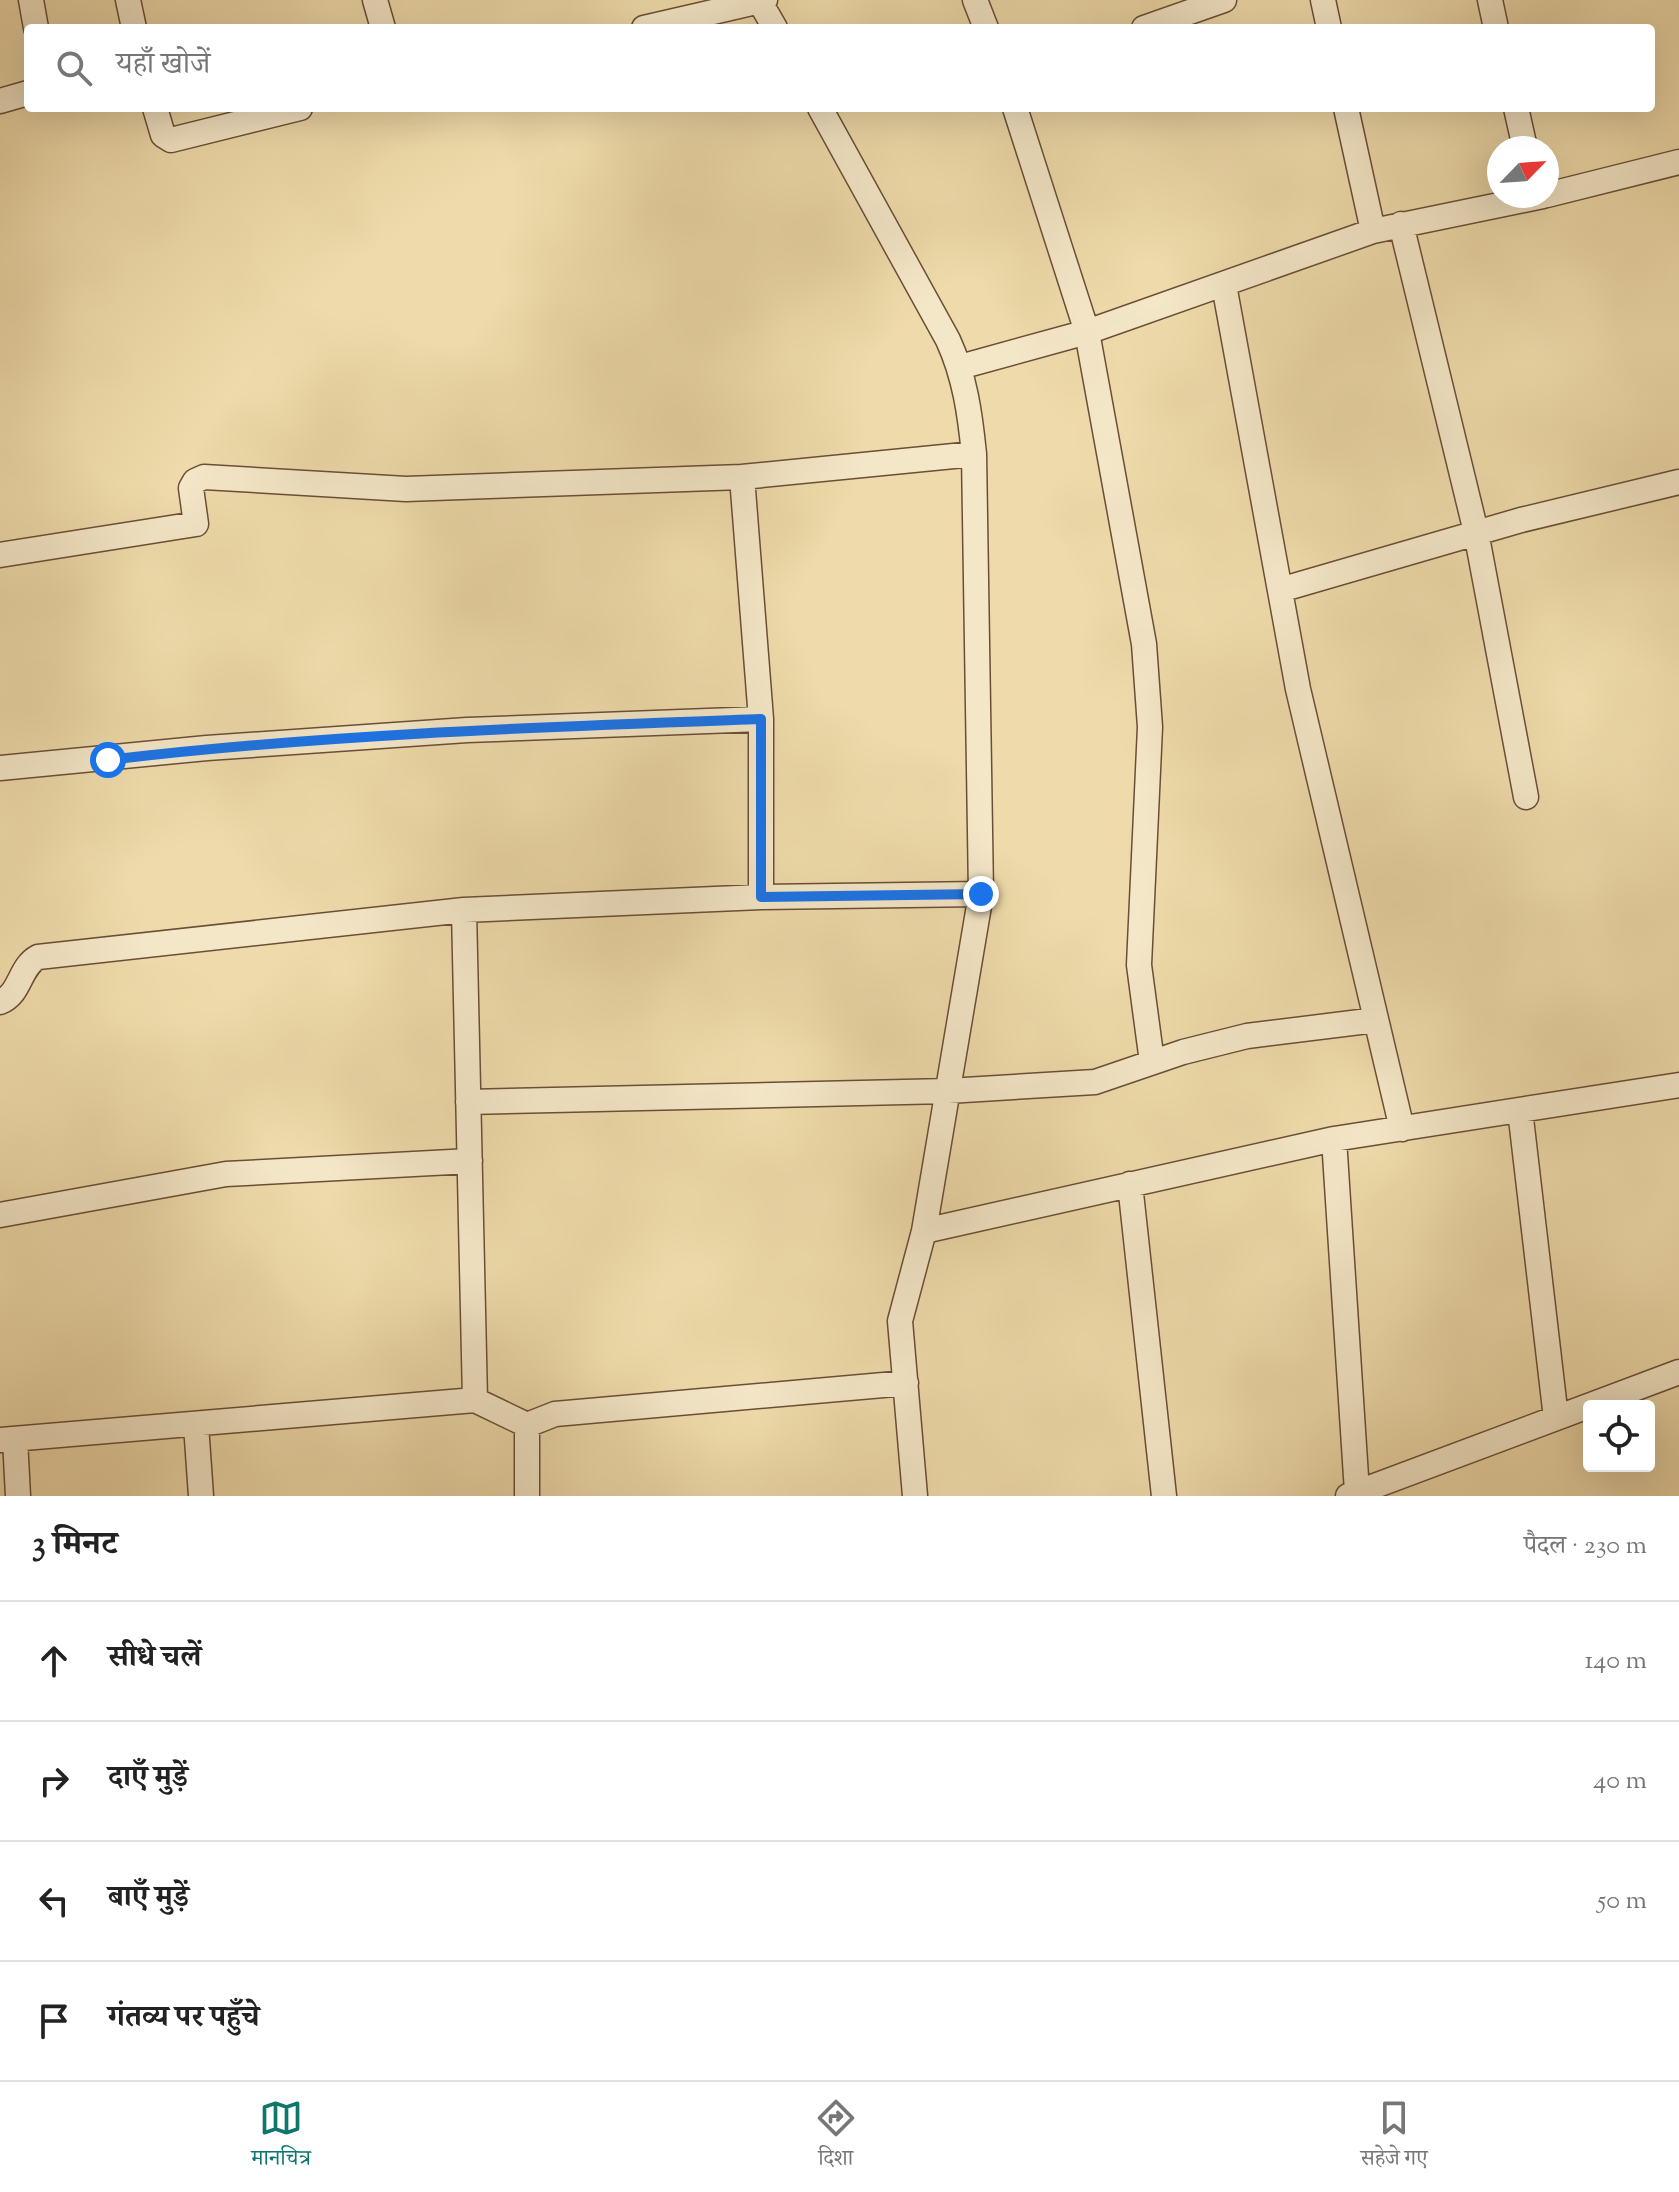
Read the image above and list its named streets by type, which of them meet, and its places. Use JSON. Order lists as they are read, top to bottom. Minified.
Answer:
{"north":"top right","page":{"search":"यहाँ खोजें","heading":["3 मिनट","पैदल · 230 m"],"list":[["सीधे चलें","140 m"],["दाएँ मुड़ें","40 m"],["बाएँ मुड़ें","50 m"],"गंतव्य पर पहुँचे"],"nav":["मानचित्र","दिशा","सहेजे गए"]}}
